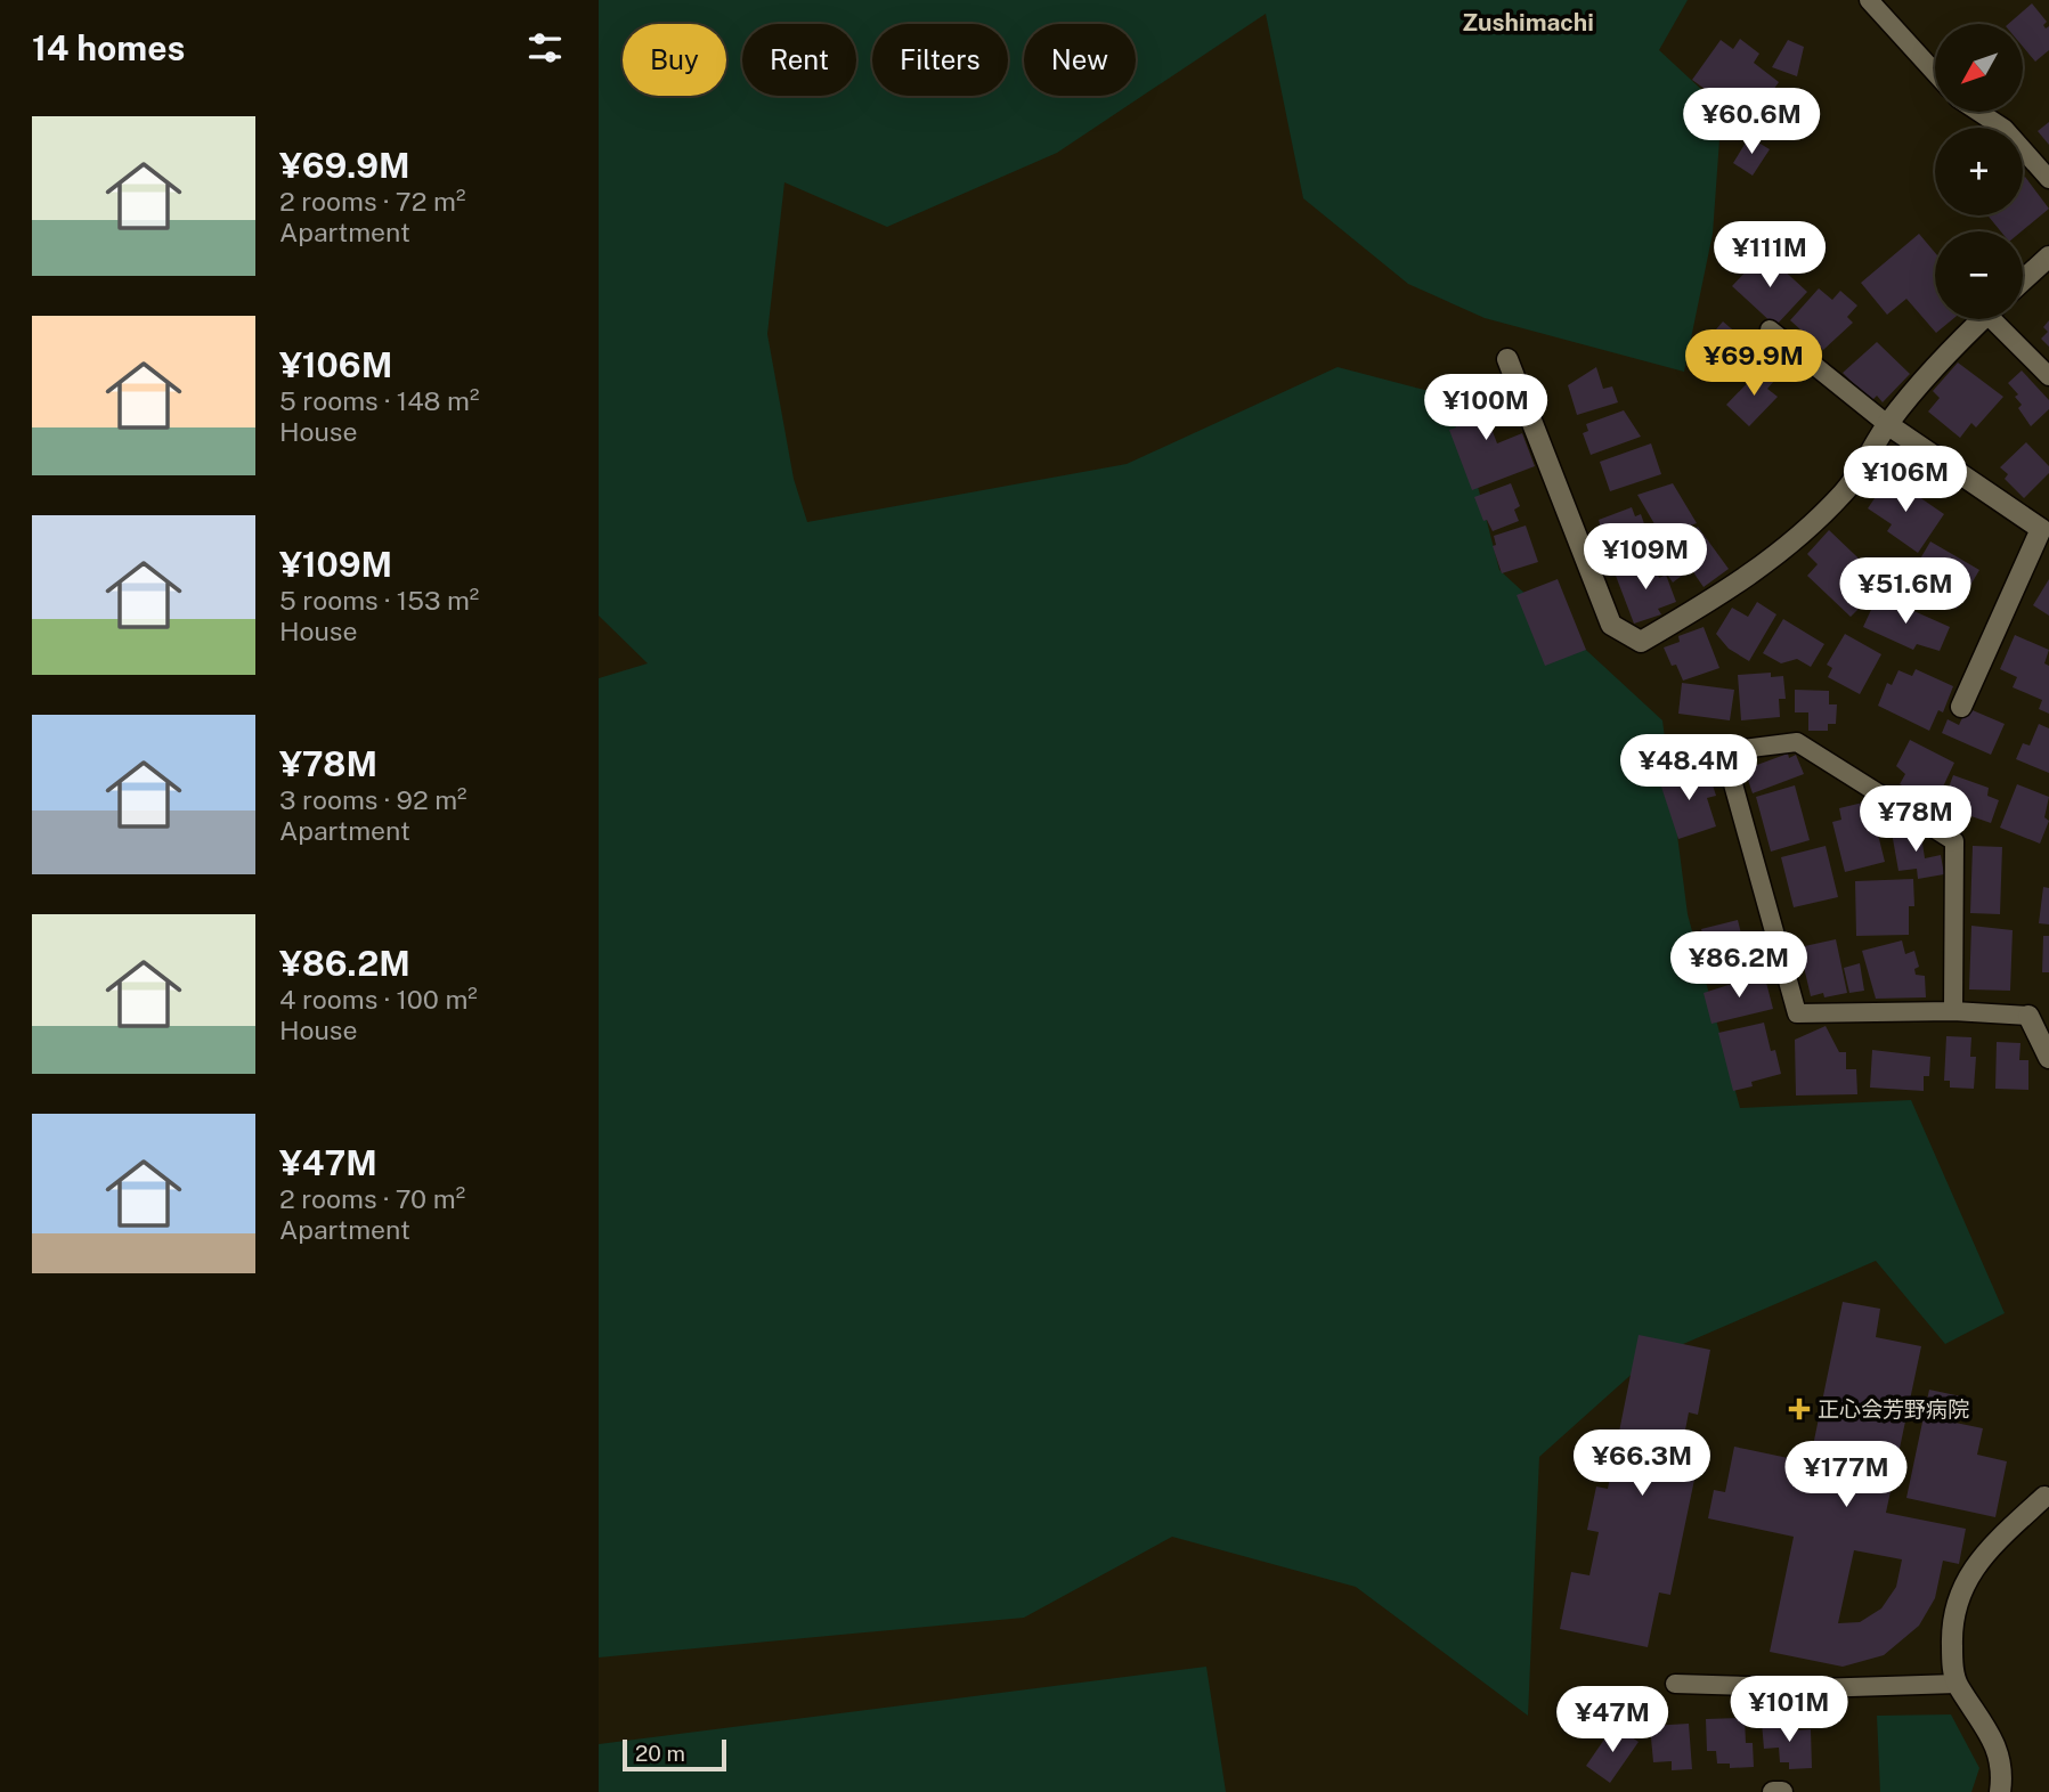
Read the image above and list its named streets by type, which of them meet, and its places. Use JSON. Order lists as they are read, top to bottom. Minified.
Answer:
{"districts":["Zushimachi"],"places":{"health":["正心会芳野病院"]},"scale_bar":"20 m","north":"bottom left","page":{"heading":"14 homes","map_buttons":["+","−"],"chip":["Buy","Rent","Filters","New"],"price":["¥60.6M","¥111M","¥69.9M","¥100M","¥106M","¥109M","¥51.6M","¥48.4M","¥78M","¥86.2M","¥66.3M","¥177M","¥101M","¥47M"],"list":[{"name":"¥69.9M","note":"2 rooms · 72 m² · Apartment"},{"name":"¥106M","note":"5 rooms · 148 m² · House"},{"name":"¥109M","note":"5 rooms · 153 m² · House"},{"name":"¥78M","note":"3 rooms · 92 m² · Apartment"},{"name":"¥86.2M","note":"4 rooms · 100 m² · House"},{"name":"¥47M","note":"2 rooms · 70 m² · Apartment"}],"scale":"20 m"}}
